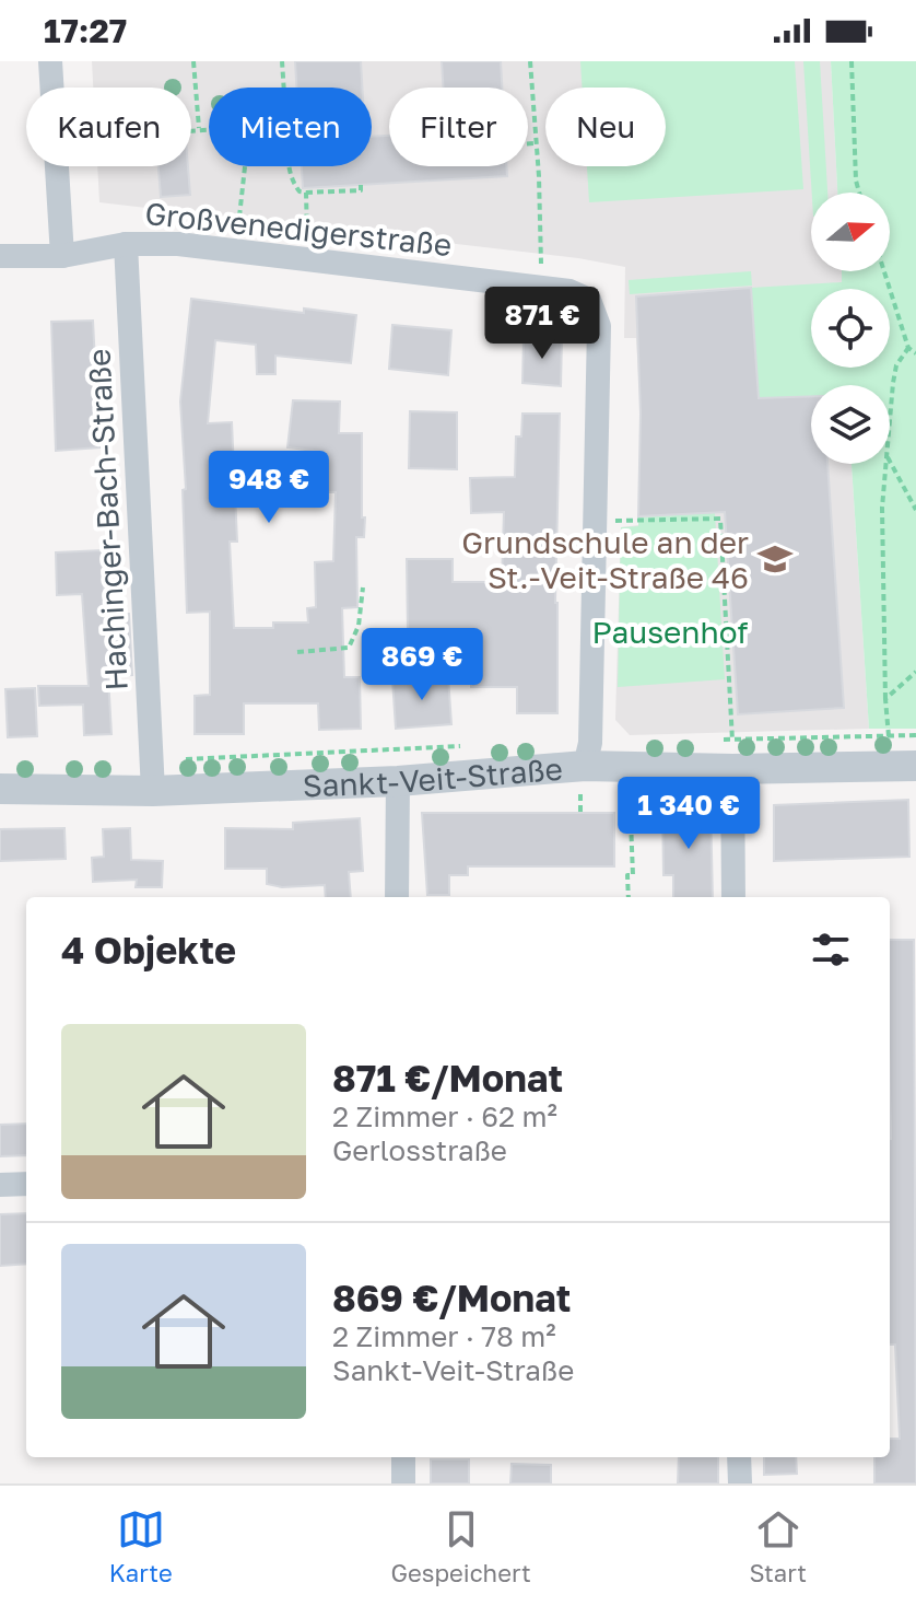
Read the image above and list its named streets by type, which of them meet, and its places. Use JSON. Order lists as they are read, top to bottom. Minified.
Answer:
{"streets":{"street":["Großvenedigerstraße","Hachinger-Bach-Straße","Sankt-Veit-Straße"]},"crossings":[["Großvenedigerstraße","Hachinger-Bach-Straße"],["Großvenedigerstraße","Sankt-Veit-Straße"],["Hachinger-Bach-Straße","Sankt-Veit-Straße"]],"parks":["Pausenhof"],"places":{"school or university":["Grundschule an der St.-Veit-Straße 46"]},"north":"right","page":{"status":"17:27","chip":["Kaufen","Mieten","Filter","Neu"],"price":["871 €","948 €","869 €","1 340 €"],"heading":"4 Objekte","list":[{"name":"871 €/Monat","note":"2 Zimmer · 62 m² · Gerlosstraße"},{"name":"869 €/Monat","note":"2 Zimmer · 78 m² · Sankt-Veit-Straße"}],"tabs":["Karte","Gespeichert","Start"]}}
